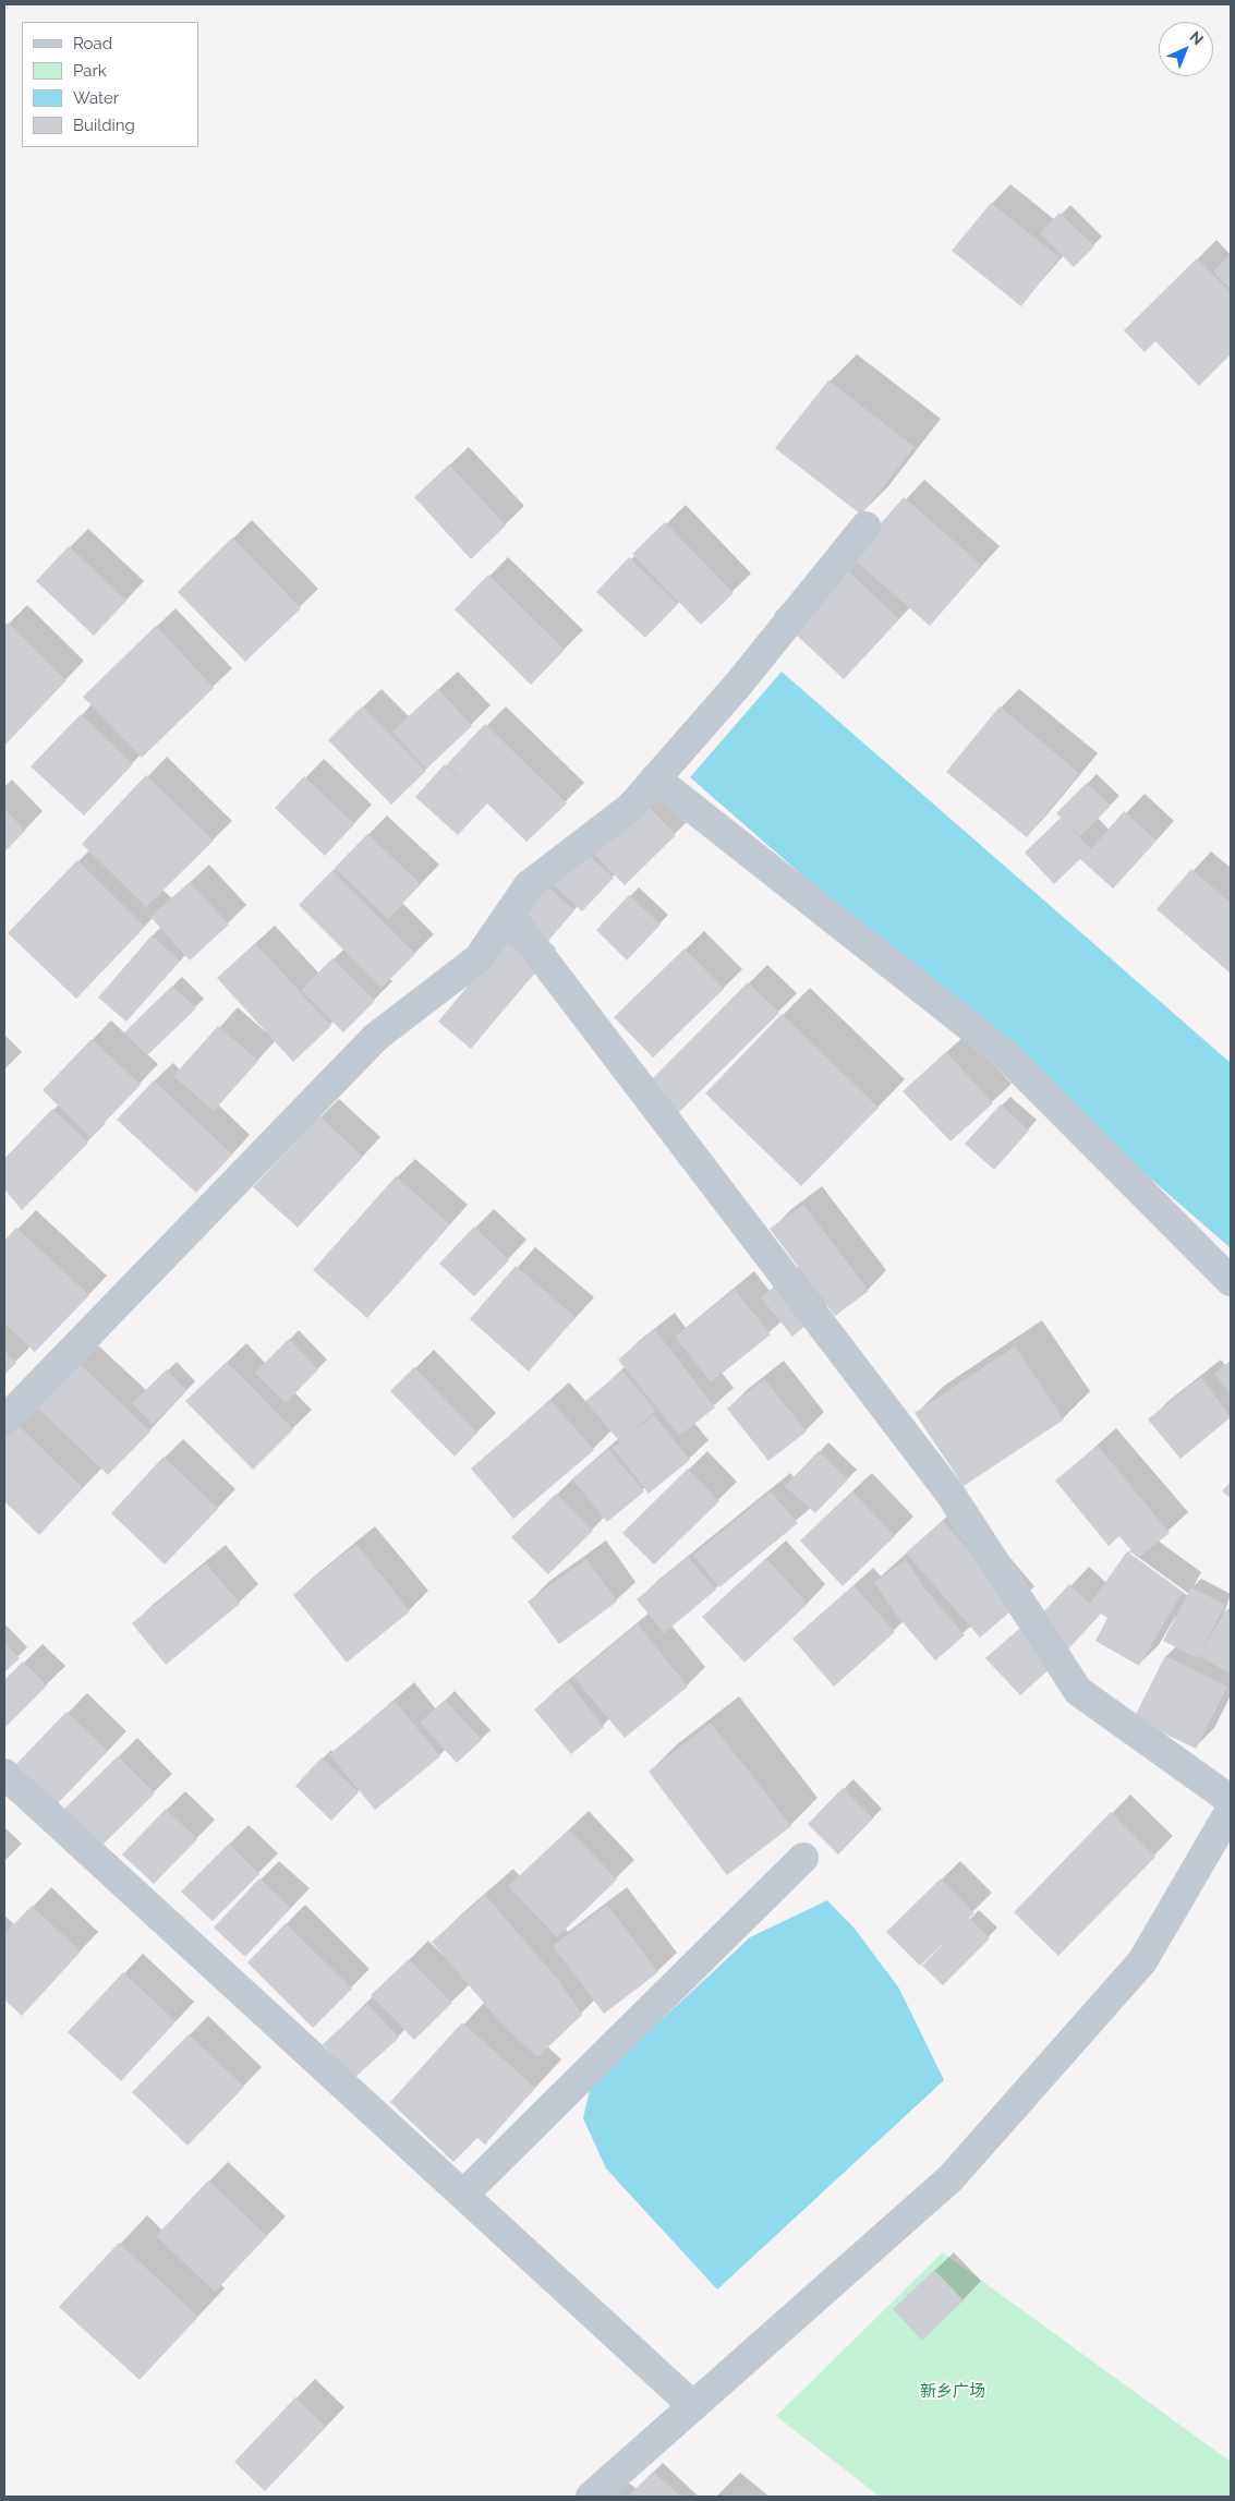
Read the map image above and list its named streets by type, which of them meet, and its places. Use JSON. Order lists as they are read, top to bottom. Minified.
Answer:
{"parks":["新乡广场"],"legend":["Road","Park","Water","Building"],"north":"top right"}
